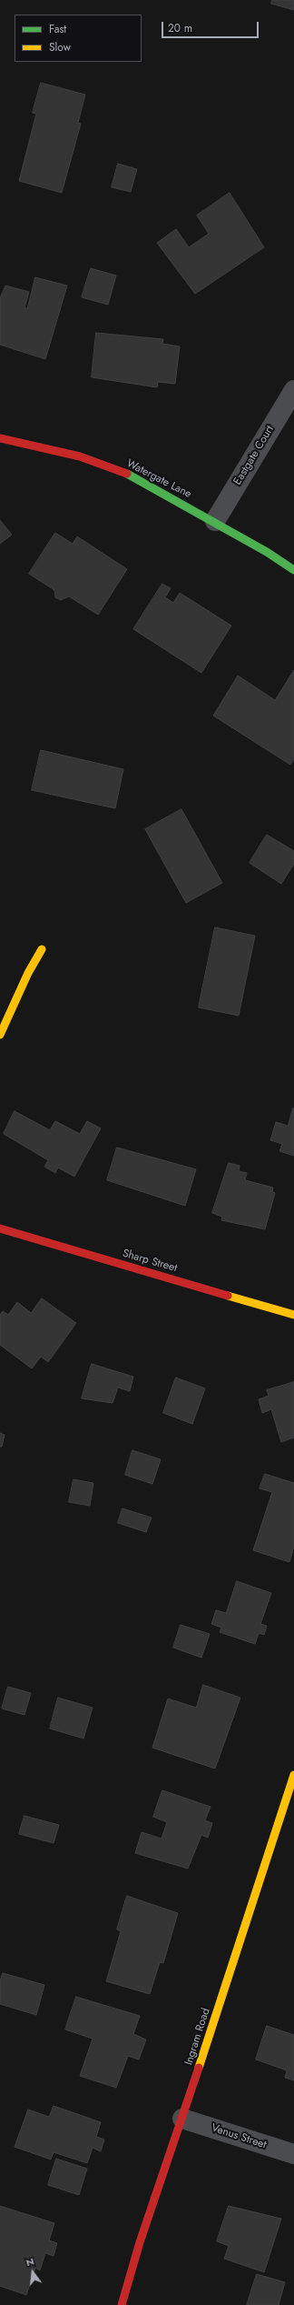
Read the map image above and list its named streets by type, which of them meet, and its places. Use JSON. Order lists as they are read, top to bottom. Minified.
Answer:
{"streets":{"street":["Eastgate Court","Watergate Lane","Sharp Street","Ingram Road","Venus Street"]},"crossings":[["Eastgate Court","Watergate Lane"],["Ingram Road","Venus Street"]],"legend":["Fast","Slow"],"scale_bar":"20 m","north":"top"}
